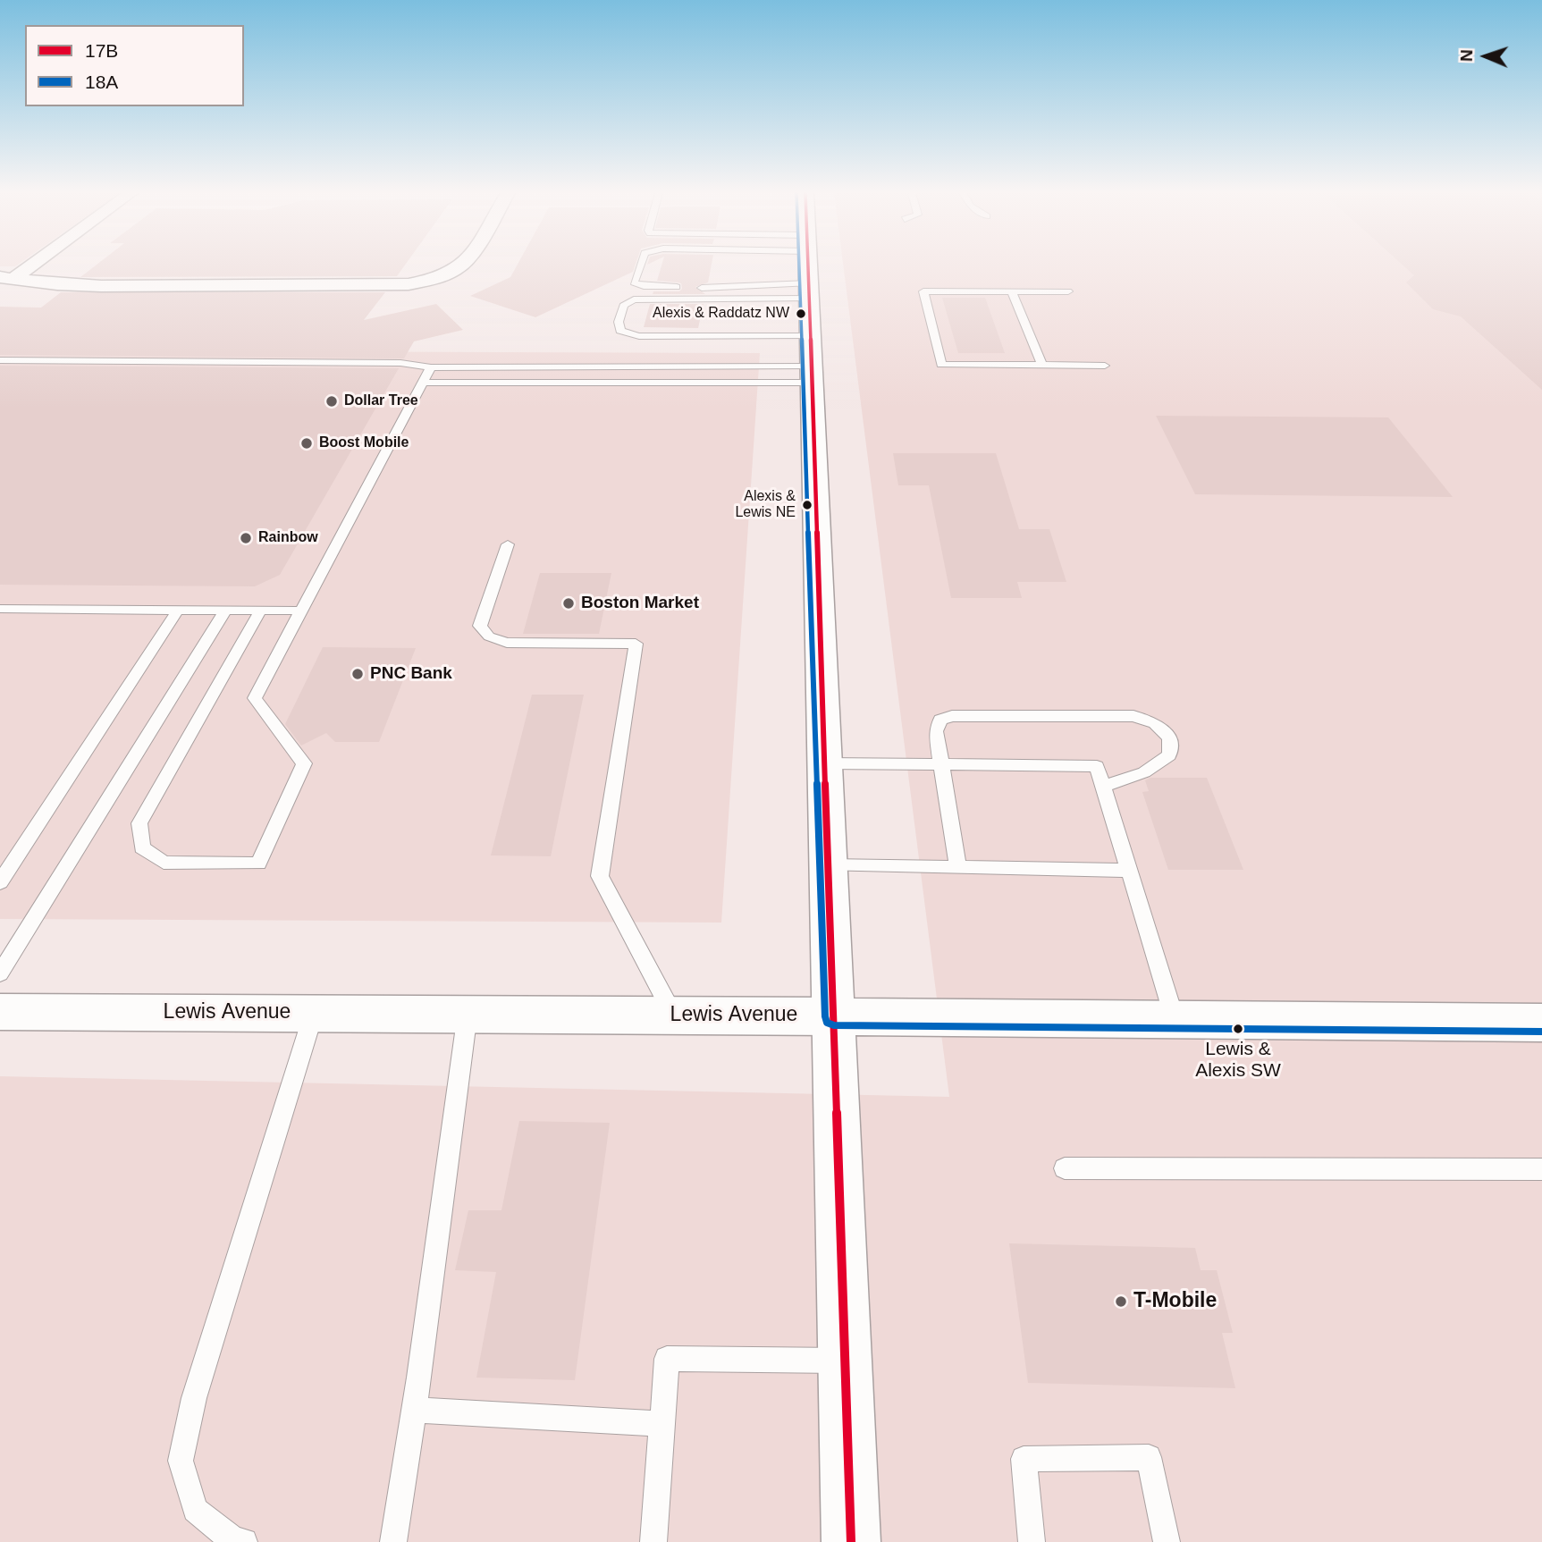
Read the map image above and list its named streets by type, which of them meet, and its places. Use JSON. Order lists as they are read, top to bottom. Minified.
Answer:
{"streets":{"main road":["Lewis Avenue"]},"places":["Alexis & Raddatz NW","Dollar Tree","Boost Mobile","Alexis & Lewis NE","Rainbow","Boston Market","PNC Bank","Lewis & Alexis SW","T-Mobile"],"lines":["transit line 17B","transit line 18A"],"legend":["17B","18A"],"north":"left"}
